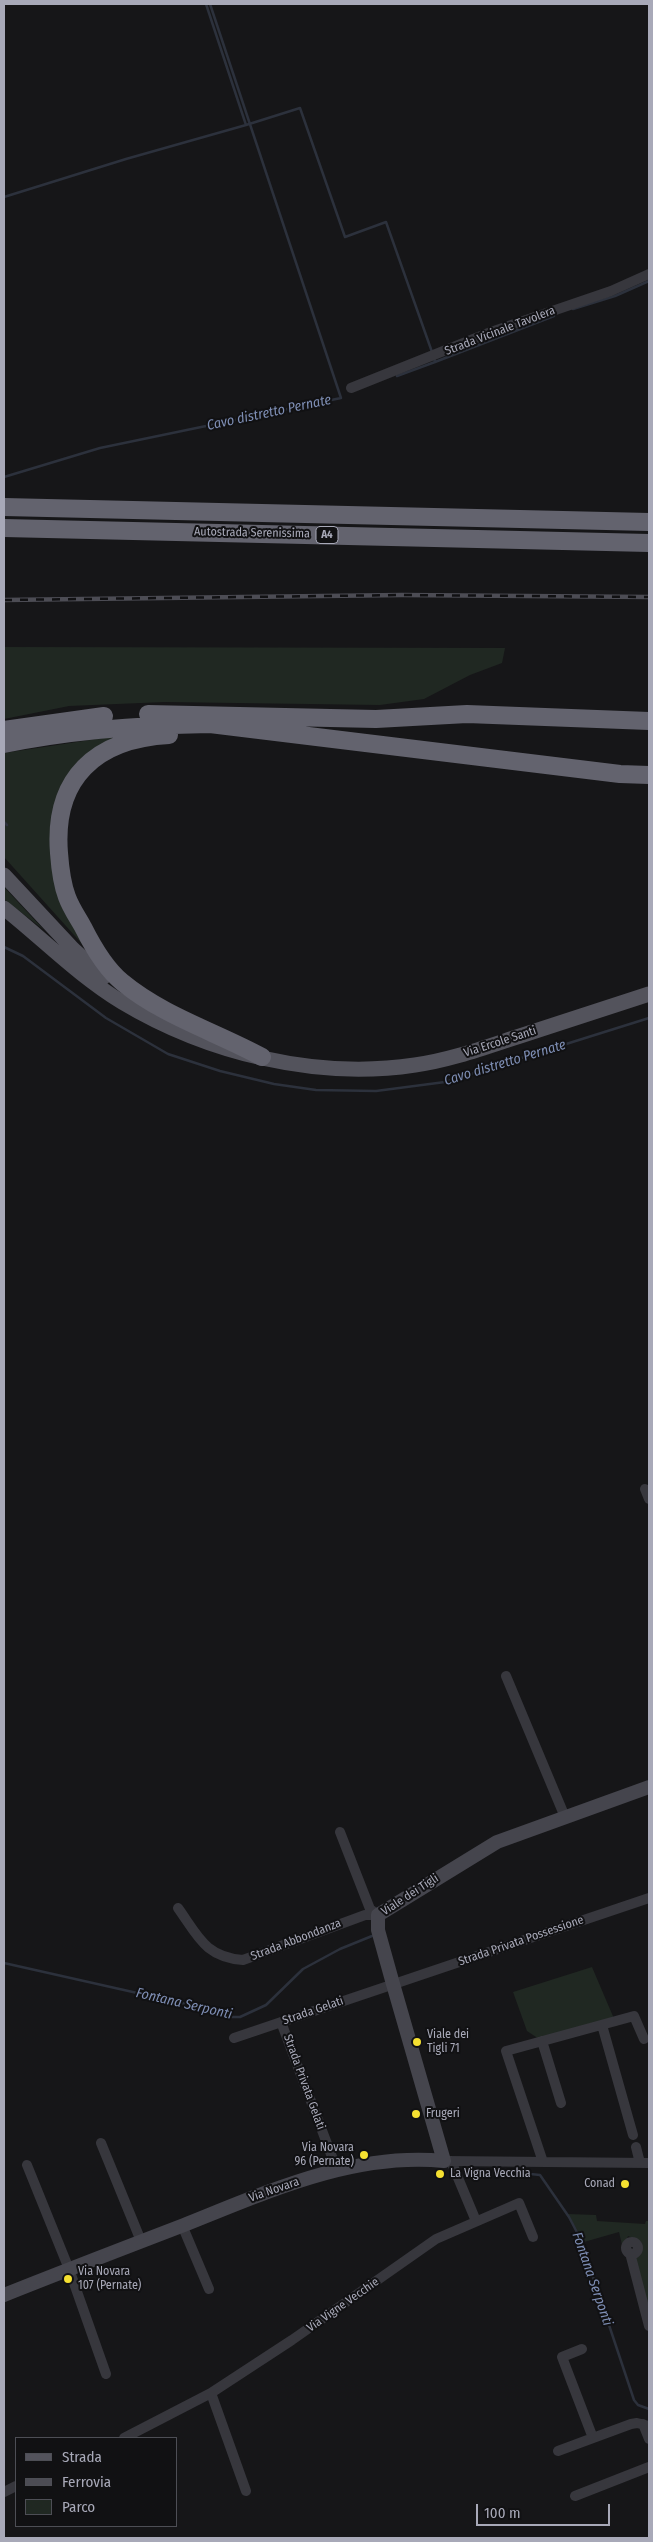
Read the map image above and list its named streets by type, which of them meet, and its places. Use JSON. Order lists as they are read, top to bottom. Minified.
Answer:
{"streets":{"highway":["Autostrada Serenissima","A4"],"main road":["Via Ercole Santi","Viale dei Tigli","Via Novara"],"street":["Strada Vicinale Tavolera","Strada Abbondanza","Strada Privata Possessione","Strada Gelati","Strada Privata Gelati","Via Vigne Vecchie"]},"crossings":[["Viale dei Tigli","Strada Abbondanza"],["Viale dei Tigli","Strada Privata Possessione"],["Viale dei Tigli","Strada Gelati"],["Viale dei Tigli","Via Novara"],["Strada Privata Possessione","Strada Gelati"],["Strada Gelati","Strada Privata Gelati"],["Strada Privata Gelati","Via Novara"]],"water":["Cavo distretto Pernate","Fontana Serponti"],"places":["Viale dei Tigli 71","Frugeri","Via Novara 96 (Pernate)","La Vigna Vecchia","Conad","Via Novara 107 (Pernate)"],"legend":["Strada","Ferrovia","Parco"],"scale_bar":"100 m"}
